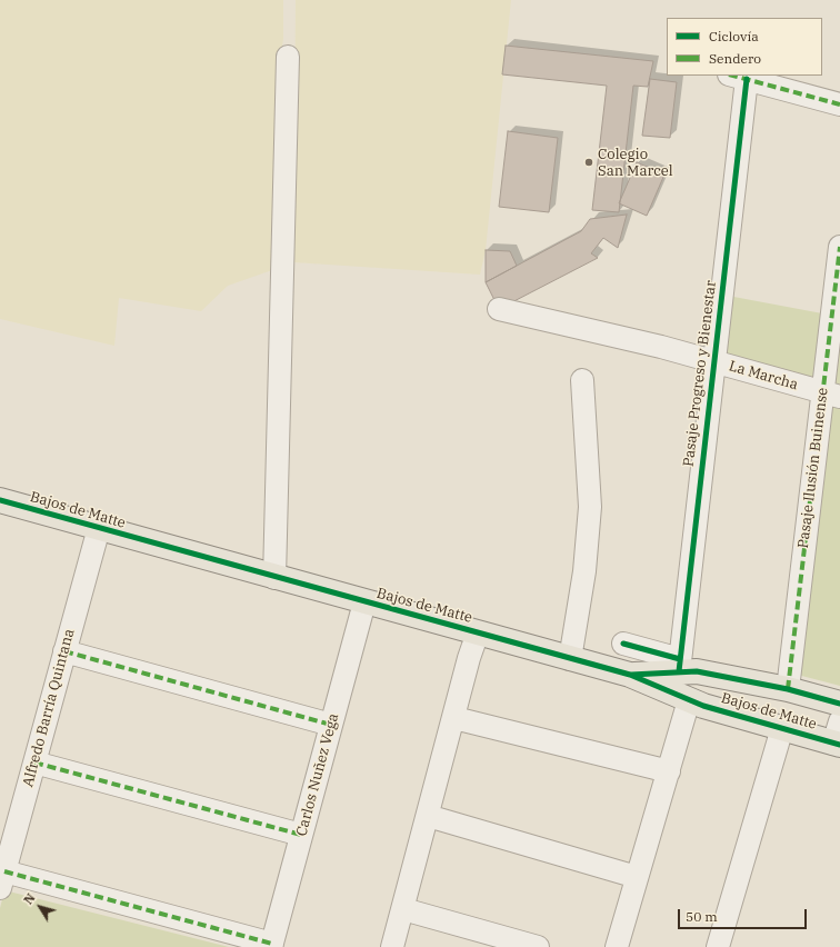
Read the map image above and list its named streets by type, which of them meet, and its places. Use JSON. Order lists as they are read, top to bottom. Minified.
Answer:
{"streets":{"main road":["Bajos de Matte"],"street":["Pasaje Progreso y Bienestar","La Marcha","Pasaje Ilusión Buinense","Alfredo Barría Quintana","Carlos Nuñez Vega"]},"crossings":[["Pasaje Progreso y Bienestar","La Marcha"],["La Marcha","Pasaje Ilusión Buinense"],["Bajos de Matte","Alfredo Barría Quintana"],["Bajos de Matte","Carlos Nuñez Vega"]],"places":["Colegio San Marcel"],"legend":["Ciclovía","Sendero"],"scale_bar":"50 m","north":"top left"}
